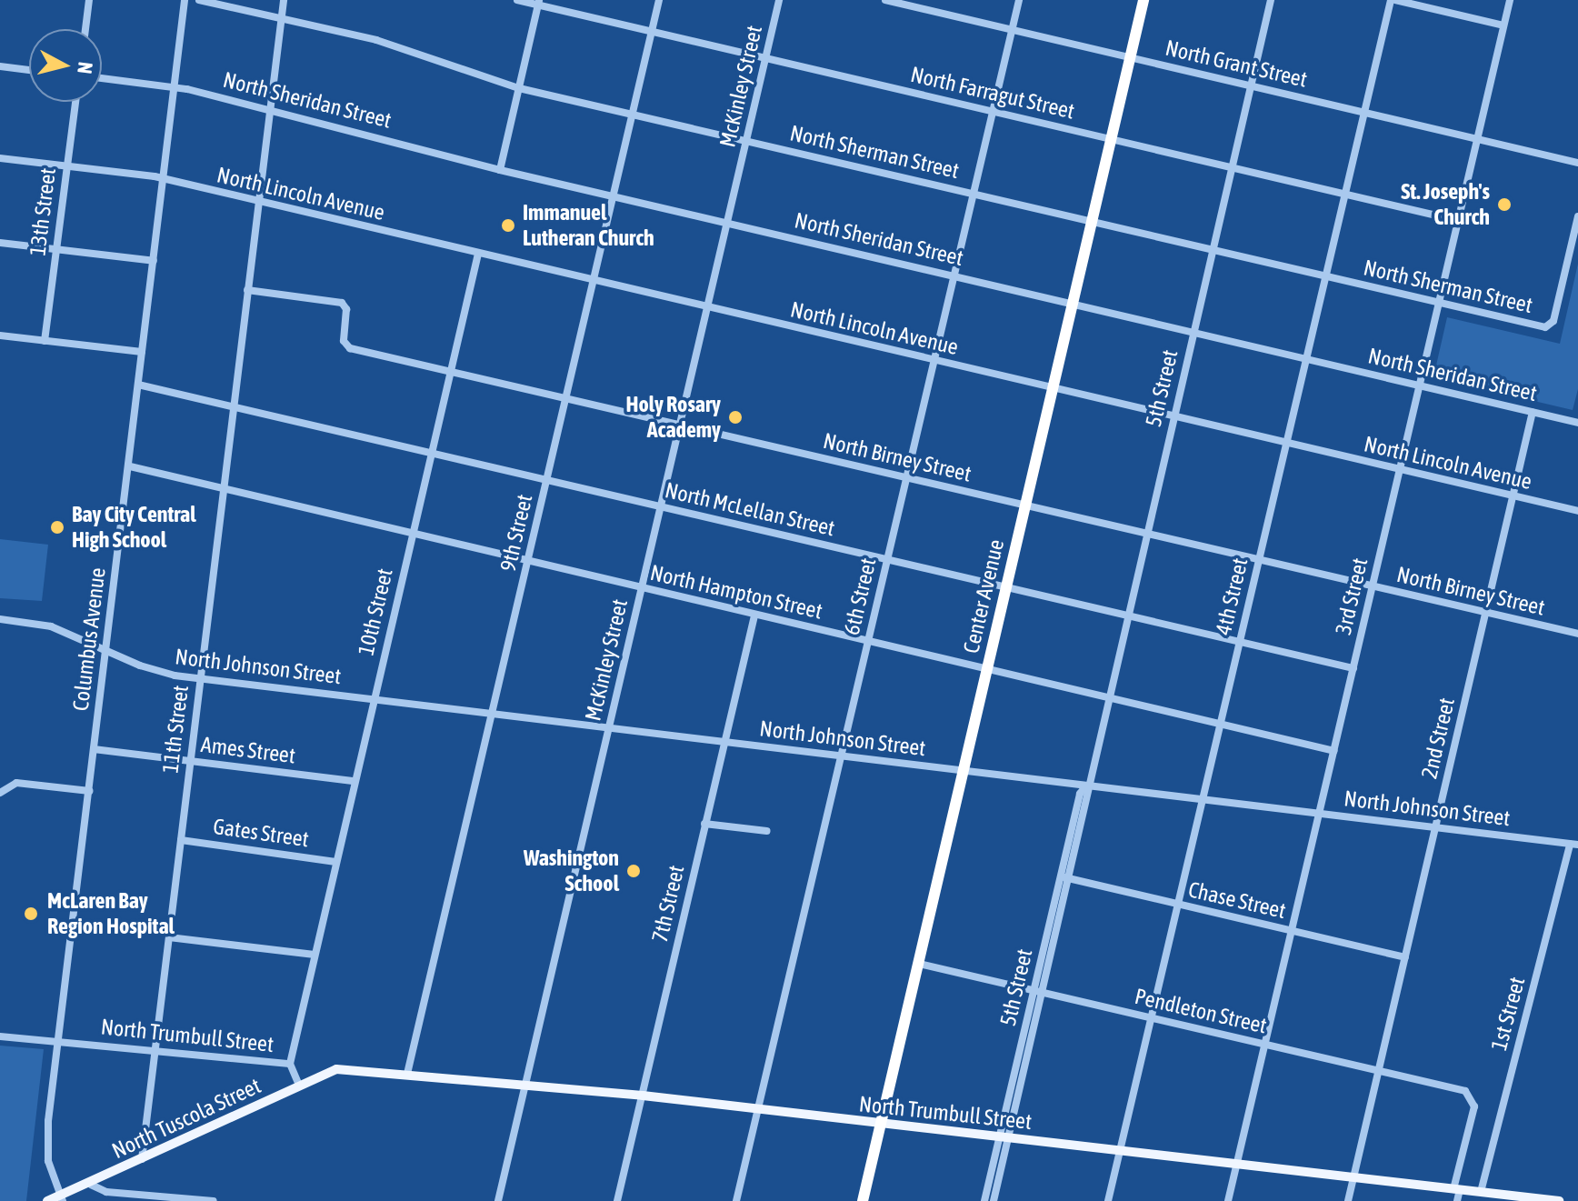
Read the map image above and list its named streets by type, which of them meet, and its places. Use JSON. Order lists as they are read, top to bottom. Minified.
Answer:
{"streets":{"highway":["Center Avenue"],"main road":["North Trumbull Street","North Tuscola Street"],"street":["North Grant Street","McKinley Street","North Farragut Street","North Sheridan Street","North Sherman Street","North Lincoln Avenue","13th Street","5th Street","North Birney Street","North McLellan Street","9th Street","North Hampton Street","6th Street","4th Street","3rd Street","10th Street","Columbus Avenue","North Johnson Street","11th Street","2nd Street","Ames Street","Gates Street","Chase Street","7th Street","Pendleton Street","1st Street"]},"crossings":[["North Grant Street","5th Street"],["North Grant Street","6th Street"],["North Grant Street","Center Avenue"],["North Grant Street","4th Street"],["North Grant Street","3rd Street"],["McKinley Street","North Farragut Street"],["McKinley Street","North Sheridan Street"],["McKinley Street","North Sherman Street"],["McKinley Street","North Lincoln Avenue"],["McKinley Street","North Birney Street"],["McKinley Street","North McLellan Street"],["McKinley Street","North Hampton Street"],["McKinley Street","North Johnson Street"],["McKinley Street","North Trumbull Street"],["North Farragut Street","5th Street"],["North Farragut Street","9th Street"],["North Farragut Street","6th Street"],["North Farragut Street","Center Avenue"],["North Farragut Street","4th Street"],["North Farragut Street","3rd Street"],["North Sheridan Street","5th Street"],["North Sheridan Street","9th Street"],["North Sheridan Street","6th Street"],["North Sheridan Street","Center Avenue"],["North Sheridan Street","4th Street"],["North Sheridan Street","3rd Street"],["North Sheridan Street","Columbus Avenue"],["North Sheridan Street","11th Street"],["North Sheridan Street","2nd Street"],["North Sherman Street","5th Street"],["North Sherman Street","9th Street"],["North Sherman Street","6th Street"],["North Sherman Street","Center Avenue"],["North Sherman Street","4th Street"],["North Sherman Street","3rd Street"],["North Sherman Street","11th Street"],["North Lincoln Avenue","13th Street"],["North Lincoln Avenue","5th Street"],["North Lincoln Avenue","9th Street"],["North Lincoln Avenue","6th Street"],["North Lincoln Avenue","Center Avenue"],["North Lincoln Avenue","4th Street"],["North Lincoln Avenue","3rd Street"],["North Lincoln Avenue","10th Street"],["North Lincoln Avenue","Columbus Avenue"],["North Lincoln Avenue","11th Street"],["North Lincoln Avenue","2nd Street"],["5th Street","North Birney Street"],["5th Street","North McLellan Street"],["5th Street","North Hampton Street"],["5th Street","North Johnson Street"],["5th Street","Chase Street"],["5th Street","Pendleton Street"],["5th Street","North Trumbull Street"],["North Birney Street","9th Street"],["North Birney Street","6th Street"],["North Birney Street","Center Avenue"],["North Birney Street","4th Street"],["North Birney Street","3rd Street"],["North Birney Street","10th Street"],["North Birney Street","11th Street"],["North Birney Street","2nd Street"],["North McLellan Street","9th Street"],["North McLellan Street","6th Street"],["North McLellan Street","Center Avenue"],["North McLellan Street","4th Street"],["North McLellan Street","3rd Street"],["North McLellan Street","10th Street"],["North McLellan Street","Columbus Avenue"],["North McLellan Street","11th Street"],["9th Street","North Hampton Street"],["9th Street","North Johnson Street"],["9th Street","North Trumbull Street"],["North Hampton Street","6th Street"],["North Hampton Street","Center Avenue"],["North Hampton Street","4th Street"],["North Hampton Street","3rd Street"],["North Hampton Street","10th Street"],["North Hampton Street","Columbus Avenue"],["North Hampton Street","11th Street"],["North Hampton Street","7th Street"],["6th Street","North Johnson Street"],["6th Street","North Trumbull Street"],["Center Avenue","North Johnson Street"],["Center Avenue","Pendleton Street"],["Center Avenue","North Trumbull Street"],["4th Street","North Johnson Street"],["4th Street","Chase Street"],["4th Street","Pendleton Street"],["4th Street","North Trumbull Street"],["3rd Street","North Johnson Street"],["3rd Street","Chase Street"],["3rd Street","Pendleton Street"],["3rd Street","North Trumbull Street"],["10th Street","North Johnson Street"],["10th Street","Ames Street"],["10th Street","Gates Street"],["10th Street","North Trumbull Street"],["Columbus Avenue","North Johnson Street"],["Columbus Avenue","Ames Street"],["Columbus Avenue","North Trumbull Street"],["Columbus Avenue","North Tuscola Street"],["North Johnson Street","11th Street"],["North Johnson Street","2nd Street"],["North Johnson Street","7th Street"],["North Johnson Street","1st Street"],["11th Street","Ames Street"],["11th Street","Gates Street"],["11th Street","North Trumbull Street"],["11th Street","North Tuscola Street"],["2nd Street","Chase Street"],["2nd Street","Pendleton Street"],["2nd Street","North Trumbull Street"],["7th Street","North Trumbull Street"],["Pendleton Street","North Trumbull Street"],["1st Street","North Trumbull Street"],["North Trumbull Street","North Tuscola Street"]],"places":["St. Joseph's Church","Immanuel Lutheran Church","Holy Rosary Academy","Bay City Central High School","Washington School","McLaren Bay Region Hospital"],"north":"right"}
